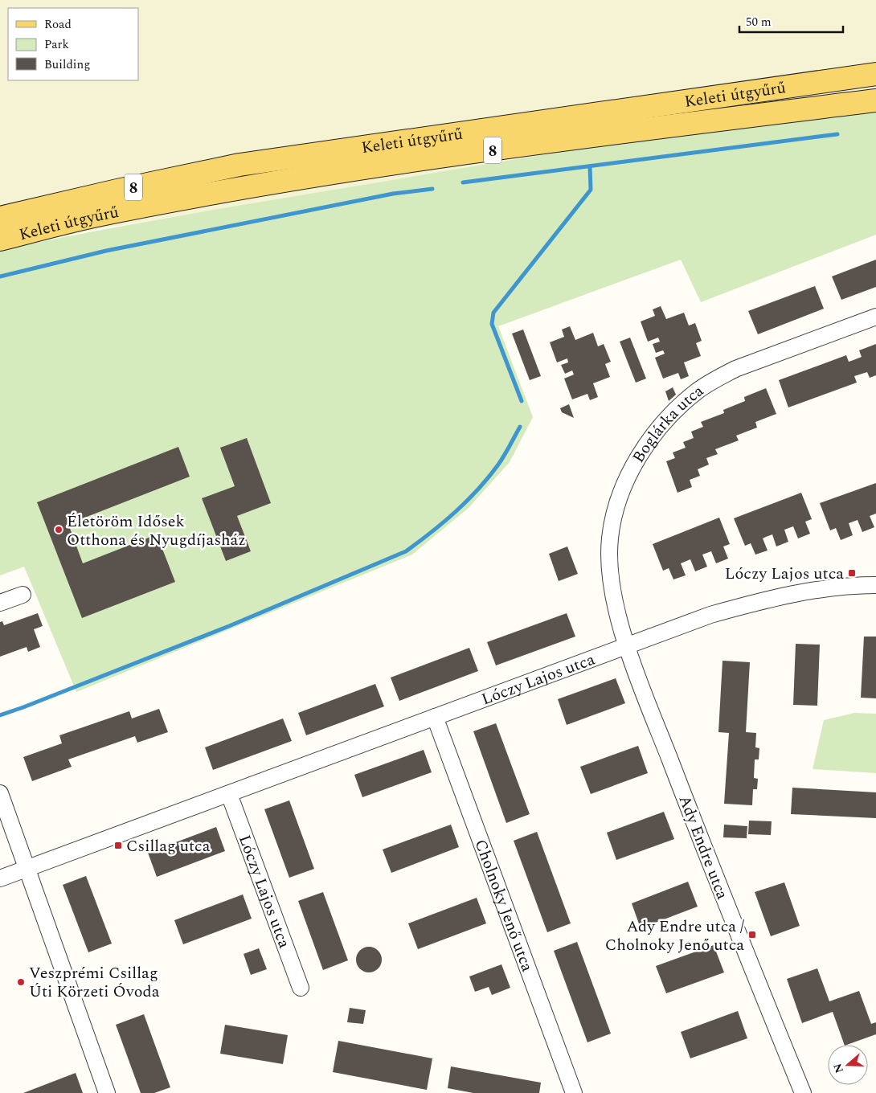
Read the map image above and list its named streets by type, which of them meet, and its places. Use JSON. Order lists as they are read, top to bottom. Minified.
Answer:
{"streets":{"main road":["Keleti útgyűrű","8"],"street":["Boglárka utca","Lóczy Lajos utca","Ady Endre utca","Cholnoky Jenő utca"]},"crossings":[["Boglárka utca","Lóczy Lajos utca"],["Boglárka utca","Ady Endre utca"],["Lóczy Lajos utca","Ady Endre utca"],["Lóczy Lajos utca","Cholnoky Jenő utca"]],"places":{"other":["Életöröm Idősek Otthona és Nyugdíjasház","Veszprémi Csillag Úti Körzeti Óvoda"],"transit":["Lóczy Lajos utca","Csillag utca","Ady Endre utca / Cholnoky Jenő utca"]},"legend":["Road","Park","Building"],"scale_bar":"50 m","north":"left"}
